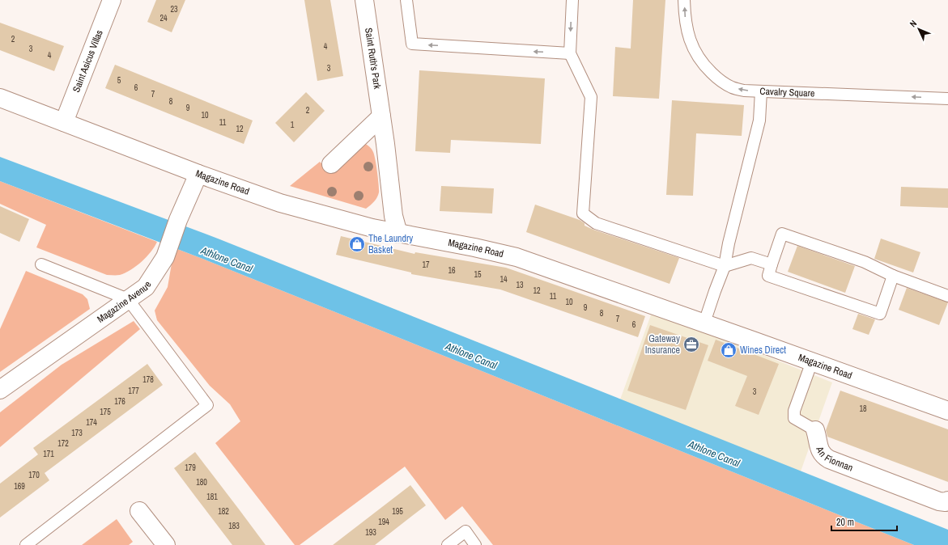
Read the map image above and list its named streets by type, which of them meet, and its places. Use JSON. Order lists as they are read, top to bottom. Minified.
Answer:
{"streets":{"street":["Saint Ruth's Park","Saint Asicus Villas","Magazine Road","Magazine Avenue","An Fionnan"],"lane":["Cavalry Square"]},"crossings":[["Saint Ruth's Park","Magazine Road"],["Saint Asicus Villas","Magazine Road"],["Magazine Road","Magazine Avenue"],["Magazine Road","An Fionnan"]],"one_way":["Cavalry Square"],"water":["Athlone Canal"],"places":{"shop":["The Laundry Basket","Wines Direct"],"office":["Gateway Insurance"]},"house_numbers":["23","24","2","4","3","4","3","5","6","7","8","9","2","10","11","1","12","17","16","15","14","13","12","11","10","9","8","7","6","178","177","3","176","18","175","174","173","172","171","179","170","180","169","181","182","195","194","183","193"],"scale_bar":"20 m","north":"top left"}
